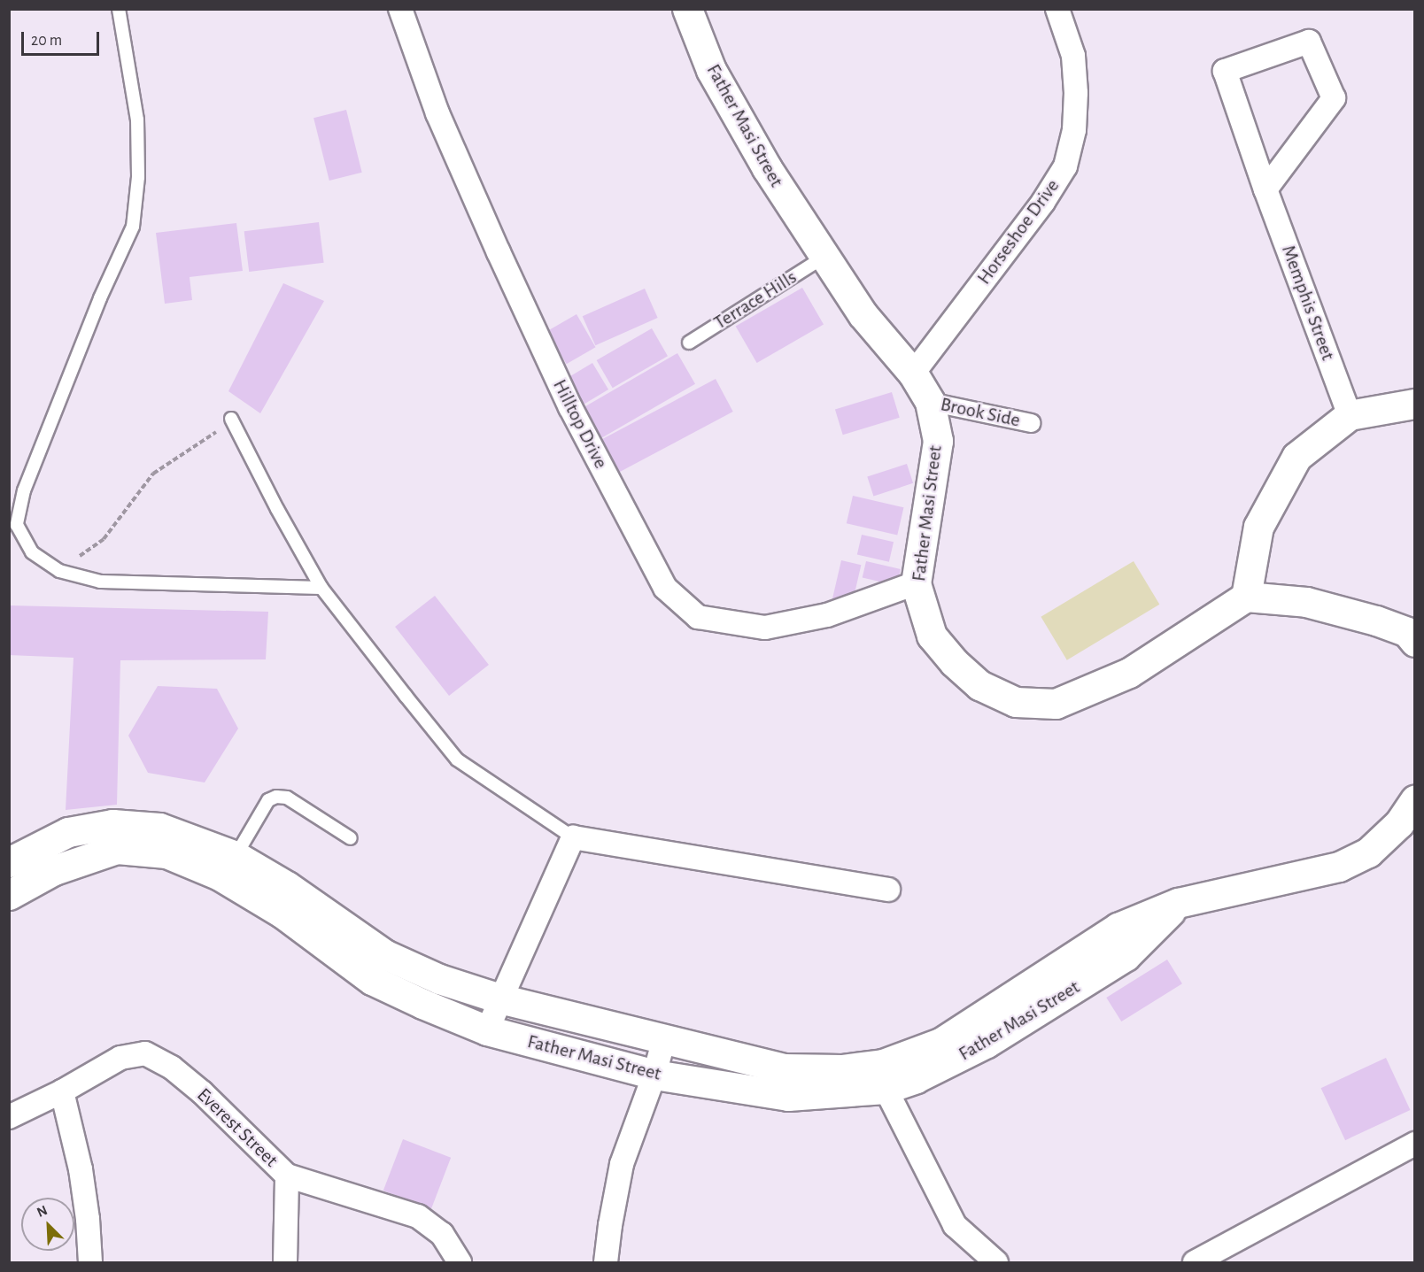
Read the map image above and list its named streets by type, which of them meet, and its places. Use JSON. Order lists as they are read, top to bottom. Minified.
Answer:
{"streets":{"street":["Father Masi Street","Horseshoe Drive","Memphis Street","Brook Side","Hilltop Drive","Everest Street"],"lane":["Terrace Hills"]},"crossings":[["Father Masi Street","Horseshoe Drive"],["Father Masi Street","Terrace Hills"],["Father Masi Street","Brook Side"],["Father Masi Street","Hilltop Drive"]],"scale_bar":"20 m","north":"top left"}
